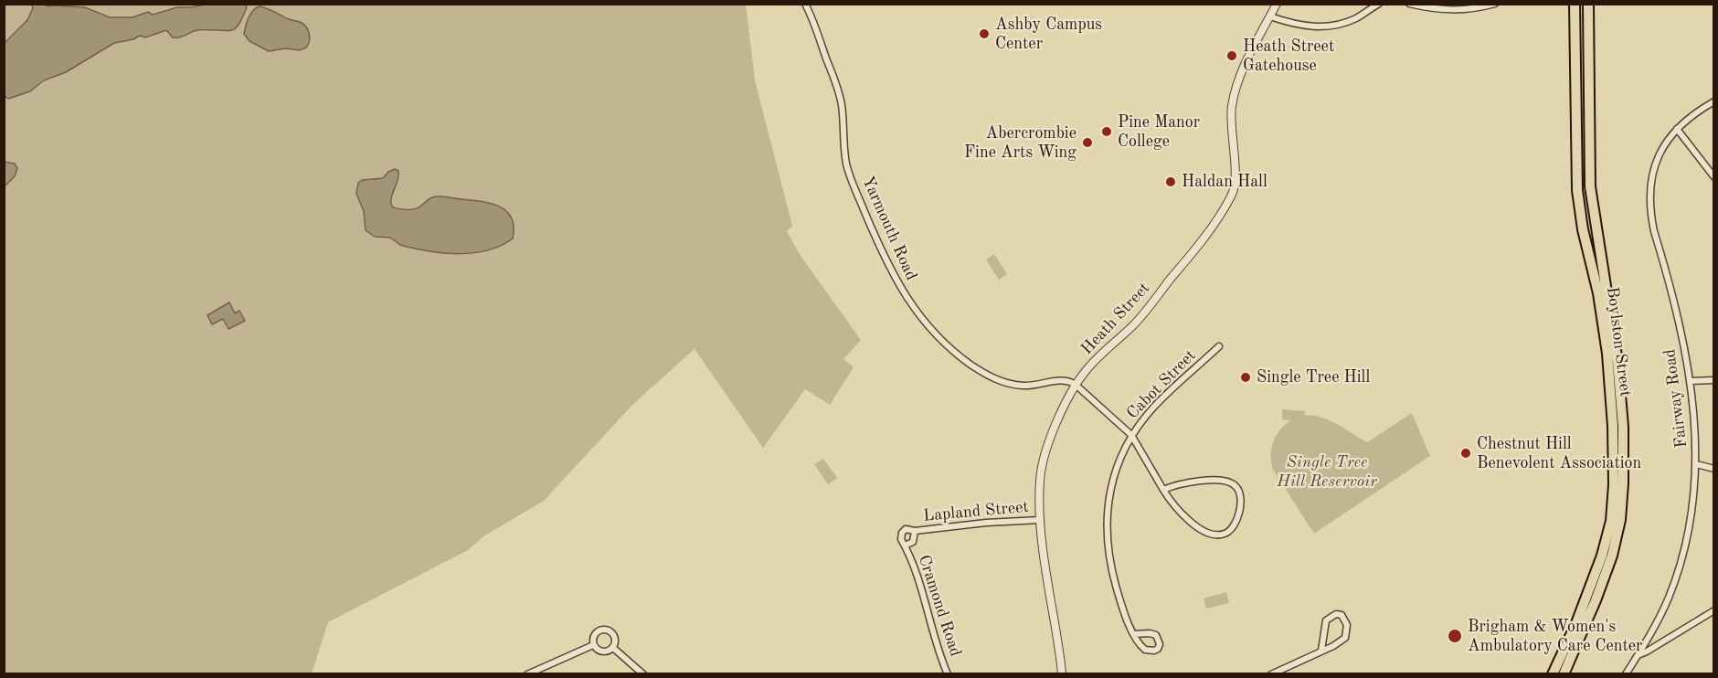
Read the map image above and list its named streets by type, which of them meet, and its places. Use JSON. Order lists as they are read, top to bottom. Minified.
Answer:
{"streets":{"highway":["Boylston Street"],"street":["Yarmouth Road","Heath Street","Cabot Street","Fairway Road","Lapland Street","Cramond Road"]},"crossings":[["Yarmouth Road","Heath Street"],["Heath Street","Lapland Street"],["Lapland Street","Cramond Road"]],"parks":["Single Tree Hill Reservoir"],"places":["Ashby Campus Center","Heath Street Gatehouse","Pine Manor College","Abercrombie Fine Arts Wing","Haldan Hall","Single Tree Hill","Chestnut Hill Benevolent Association","Brigham & Women's Ambulatory Care Center"]}
